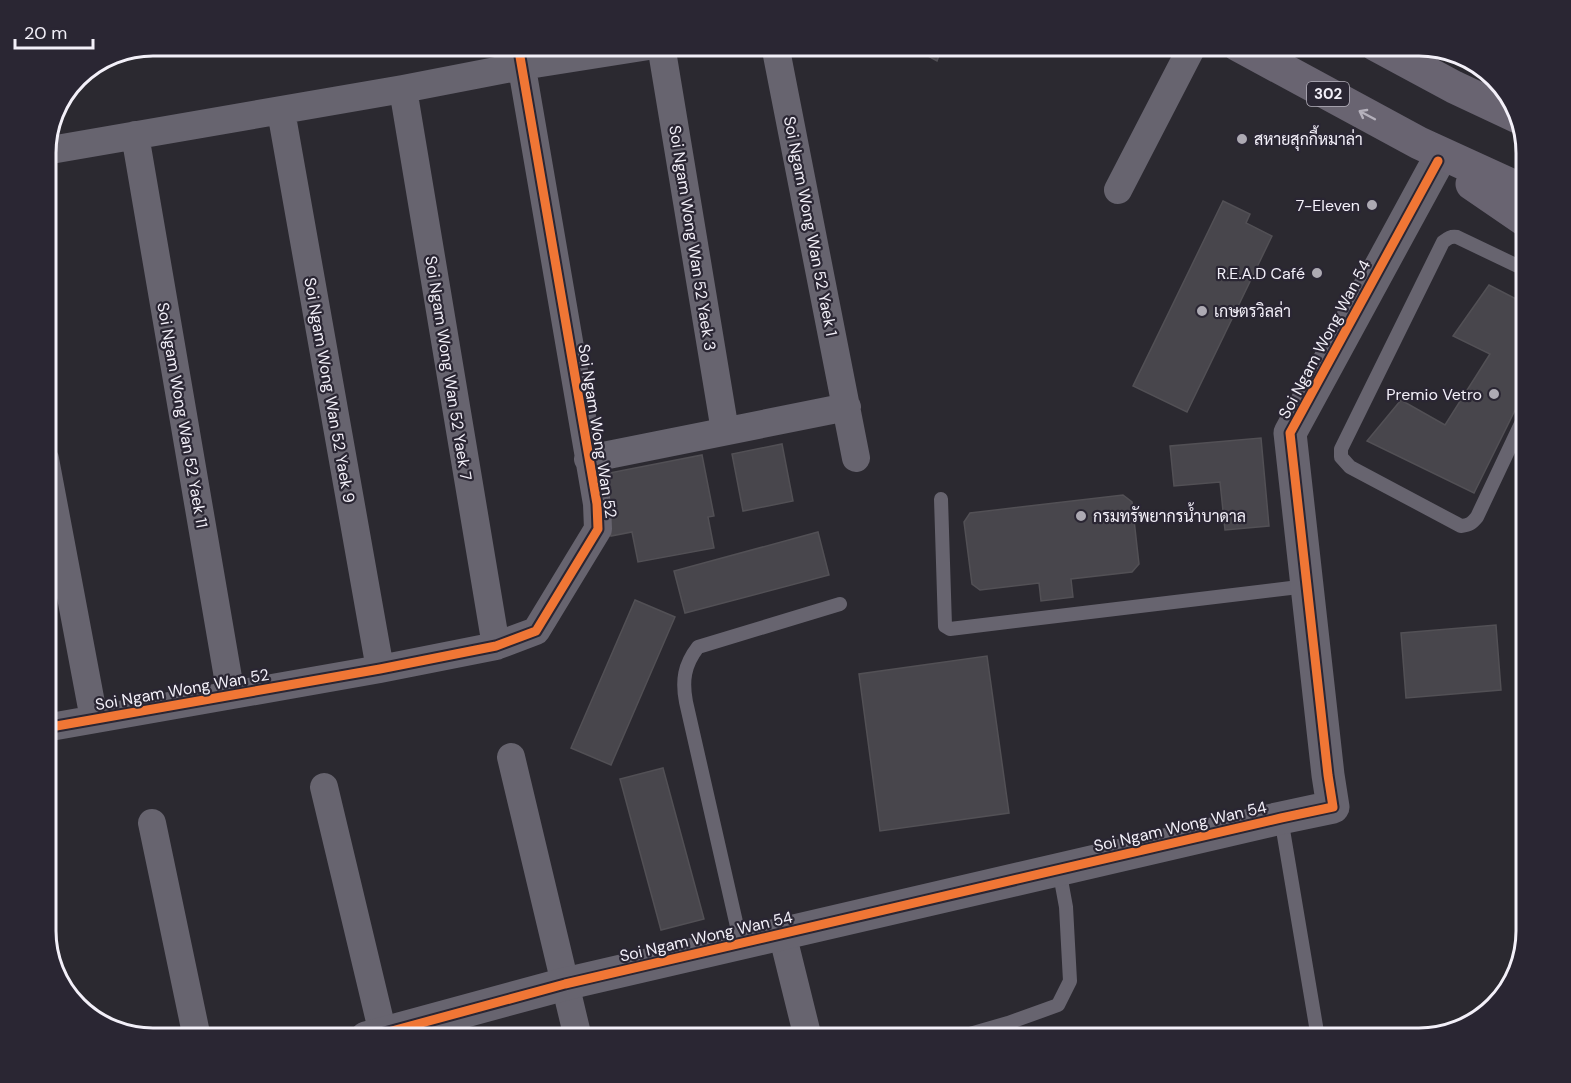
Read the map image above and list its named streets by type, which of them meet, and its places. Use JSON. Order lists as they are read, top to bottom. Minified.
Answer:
{"streets":{"main road":["302"],"street":["Soi Ngam Wong Wan 52 Yaek 1","Soi Ngam Wong Wan 52 Yaek 3","Soi Ngam Wong Wan 54","Soi Ngam Wong Wan 52 Yaek 7","Soi Ngam Wong Wan 52 Yaek 9","Soi Ngam Wong Wan 52 Yaek 11","Soi Ngam Wong Wan 52"]},"crossings":[["302","Soi Ngam Wong Wan 54"],["Soi Ngam Wong Wan 52 Yaek 7","Soi Ngam Wong Wan 52"],["Soi Ngam Wong Wan 52 Yaek 9","Soi Ngam Wong Wan 52"],["Soi Ngam Wong Wan 52 Yaek 11","Soi Ngam Wong Wan 52"]],"places":["สหายสุกกี้หมาล่า","7-Eleven","R.E.A.D Café","เกษตรวิลล่า","Premio Vetro","กรมทรัพยากรน้ำบาดาล"],"scale_bar":"20 m"}
